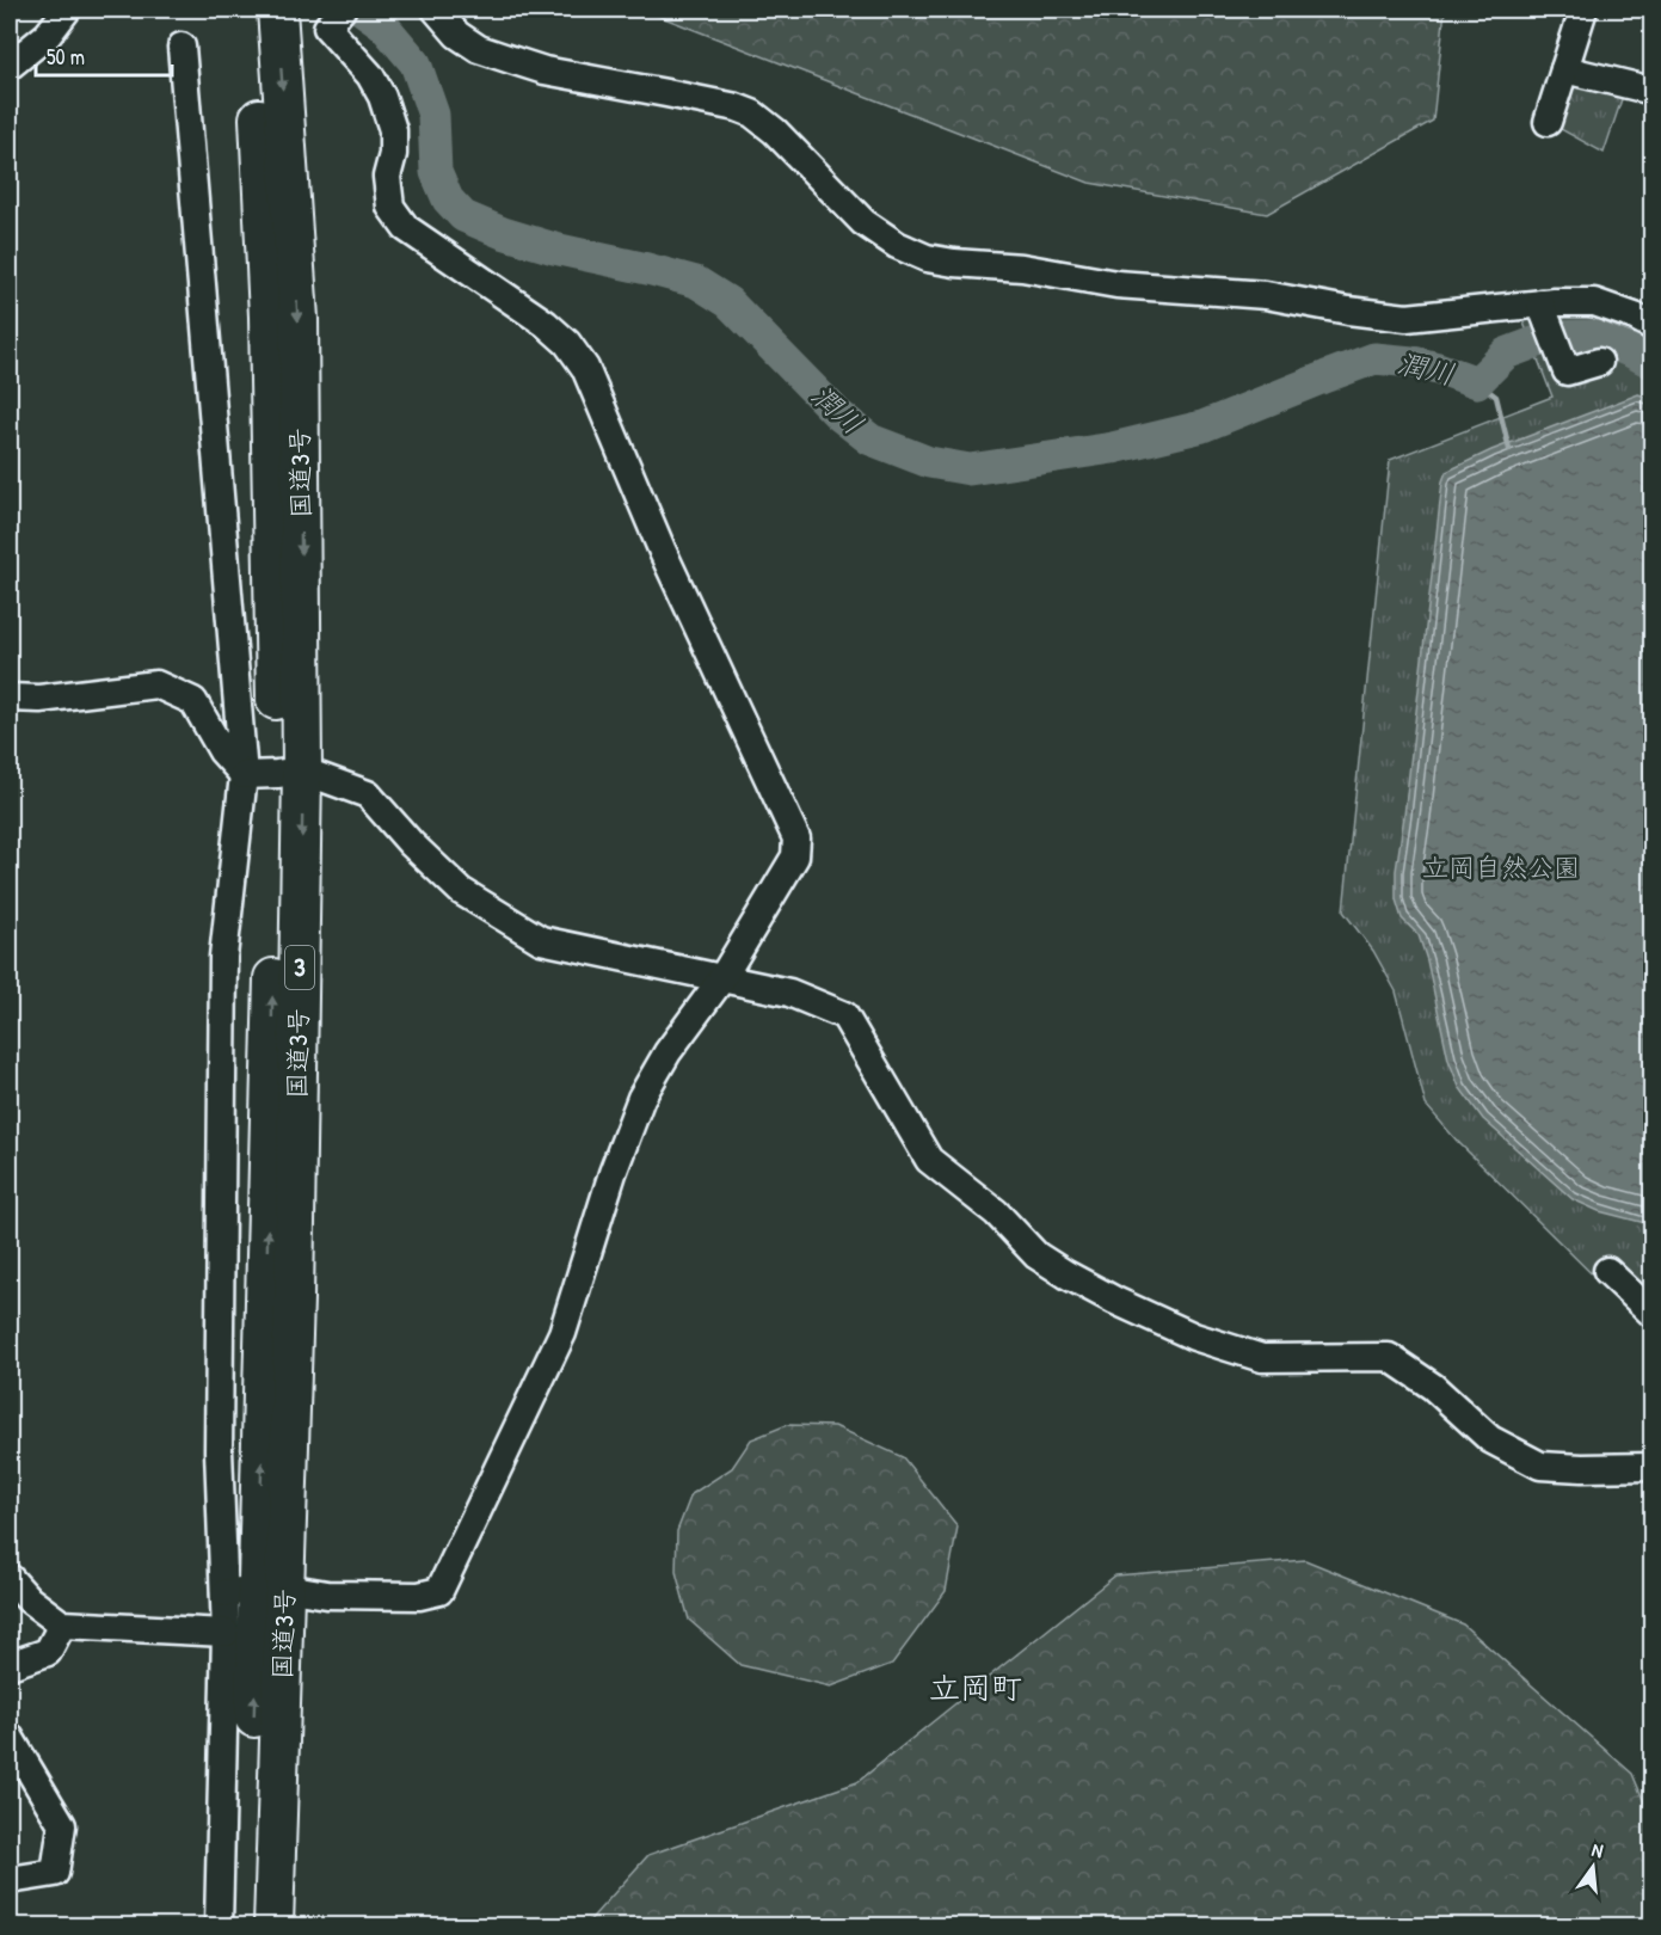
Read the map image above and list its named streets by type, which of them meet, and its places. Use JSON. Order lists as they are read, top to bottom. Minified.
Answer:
{"streets":{"highway":["国道3号","3"]},"districts":["立岡町"],"water":["潤川"],"parks":["立岡自然公園"],"scale_bar":"50 m","north":"top"}
